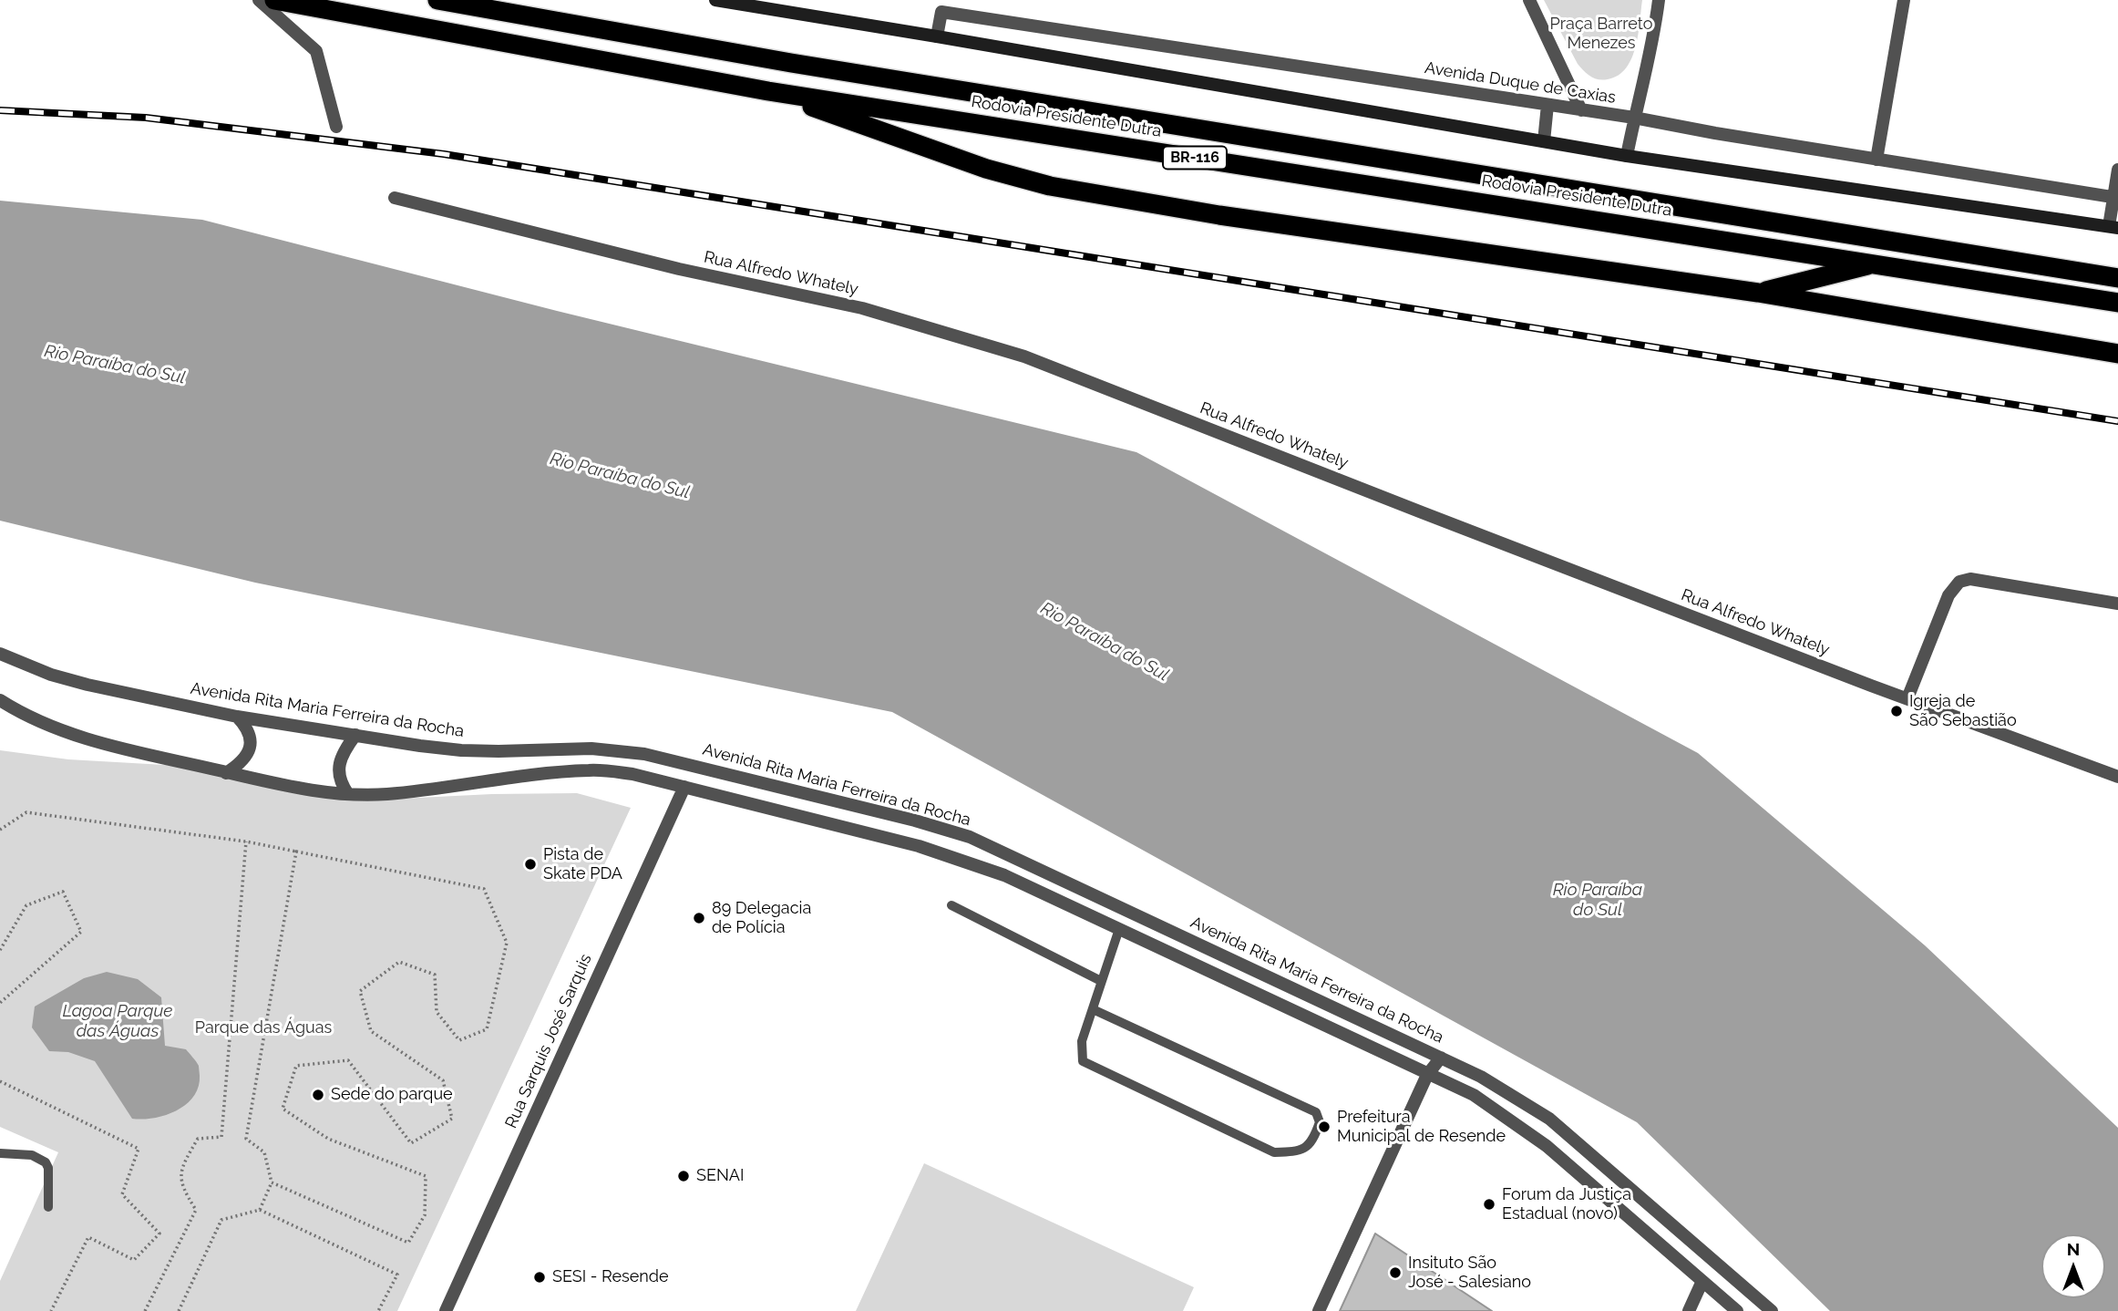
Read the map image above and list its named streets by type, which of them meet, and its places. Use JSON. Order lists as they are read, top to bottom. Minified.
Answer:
{"streets":{"highway":["Rodovia Presidente Dutra","BR-116"],"street":["Avenida Duque de Caxias","Rua Alfredo Whately","Avenida Rita Maria Ferreira da Rocha","Rua Sarquis José Sarquis"]},"water":["Rio Paraíba do Sul","Lagoa Parque das Águas"],"parks":["Praça Barreto Menezes","Parque das Águas"],"places":["Igreja de São Sebastião","Pista de Skate PDA","89 Delegacia de Polícia","Sede do parque","Prefeitura Municipal de Resende","SENAI","Forum da Justiça Estadual (novo)","Insituto São José - Salesiano","SESI - Resende"],"north":"top"}
